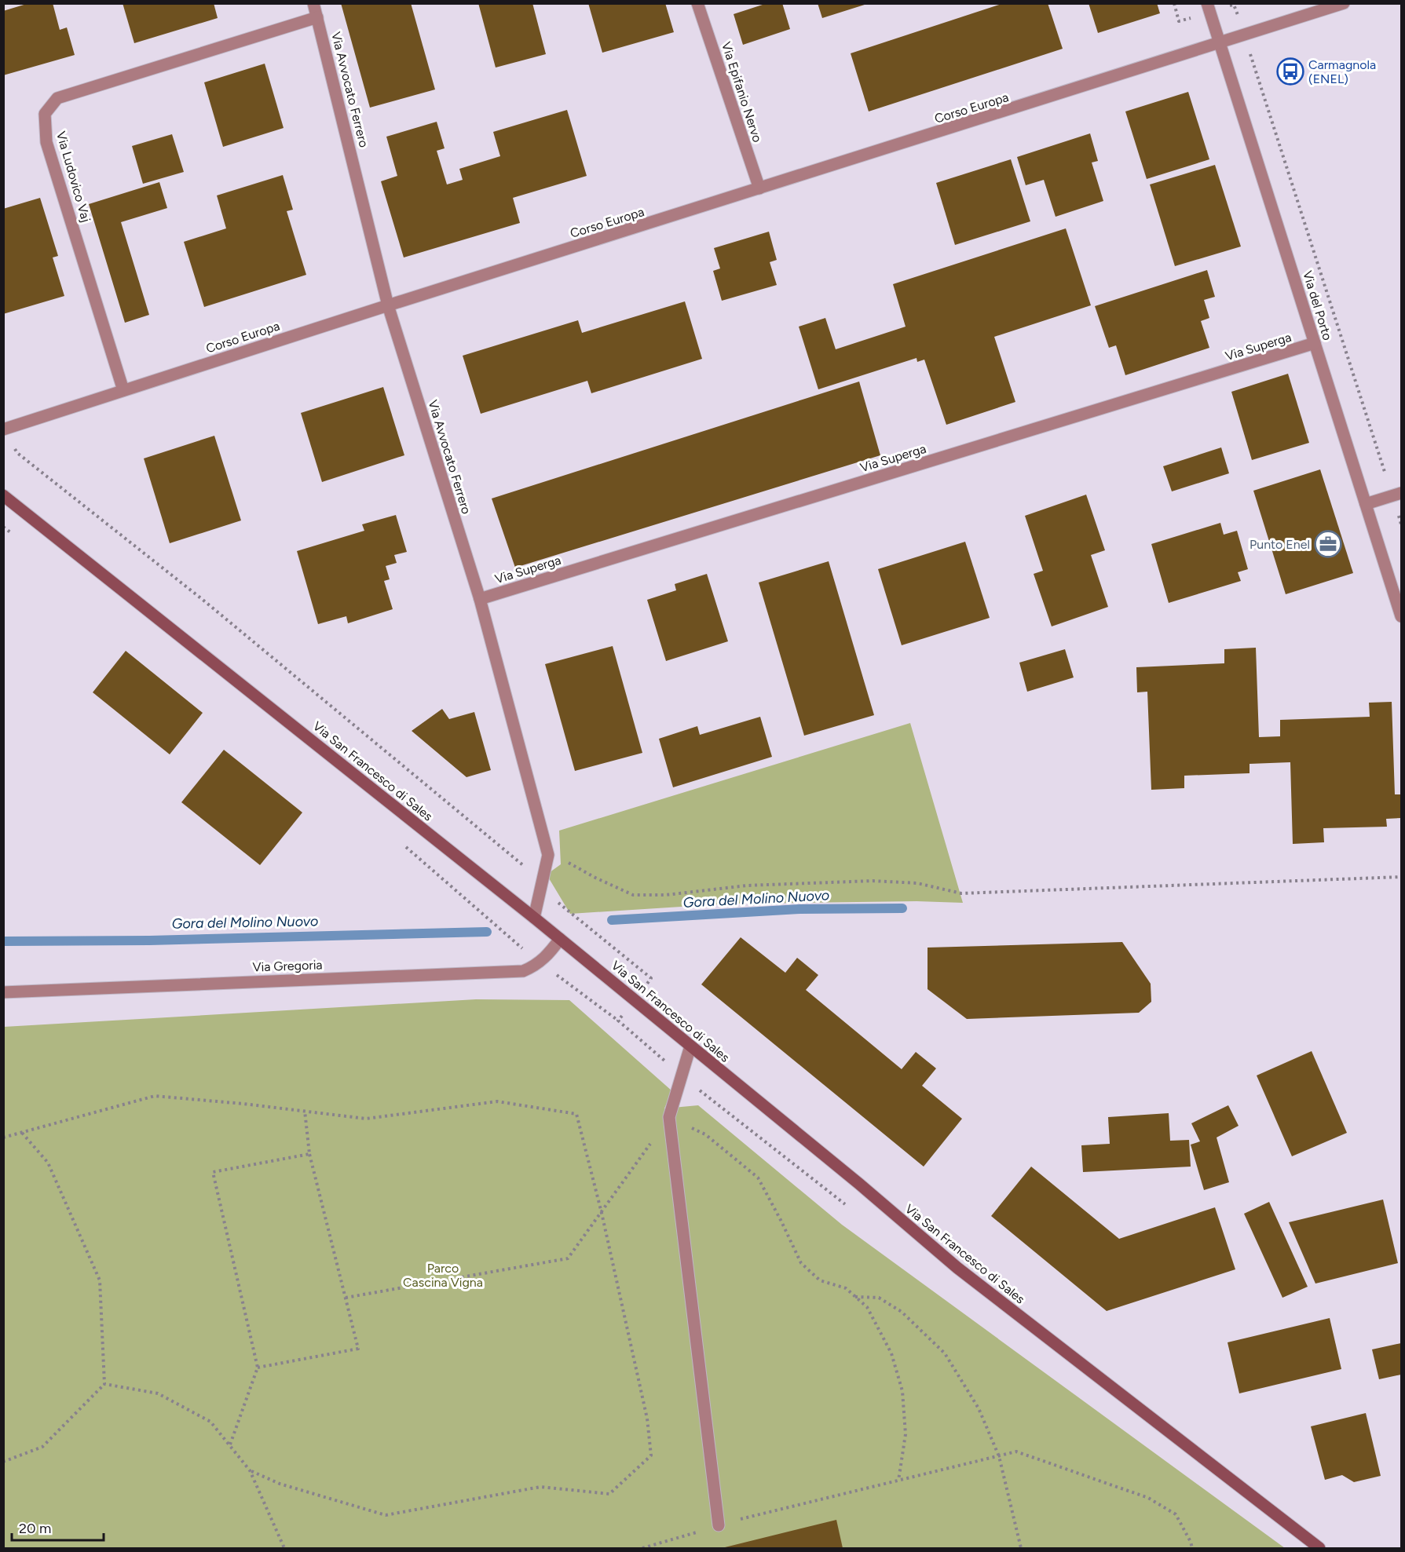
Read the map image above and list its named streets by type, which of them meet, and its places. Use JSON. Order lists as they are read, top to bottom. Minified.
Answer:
{"streets":{"main road":["Via San Francesco di Sales"],"street":["Via Avvocato Ferrero","Via Epifanio Nervo","Corso Europa","Via Ludovico Vaj","Via del Porto","Via Superga","Via Gregoria"]},"crossings":[["Via Avvocato Ferrero","Corso Europa"],["Via Avvocato Ferrero","Via Ludovico Vaj"],["Via Avvocato Ferrero","Via Superga"],["Via Avvocato Ferrero","Via San Francesco di Sales"],["Via Epifanio Nervo","Corso Europa"],["Corso Europa","Via Ludovico Vaj"],["Corso Europa","Via del Porto"],["Via del Porto","Via Superga"],["Via San Francesco di Sales","Via Gregoria"]],"water":["Gora del Molino Nuovo"],"parks":["Parco Cascina Vigna"],"places":{"bus stop":["Carmagnola (ENEL)"],"office":["Punto Enel"]},"scale_bar":"20 m"}
